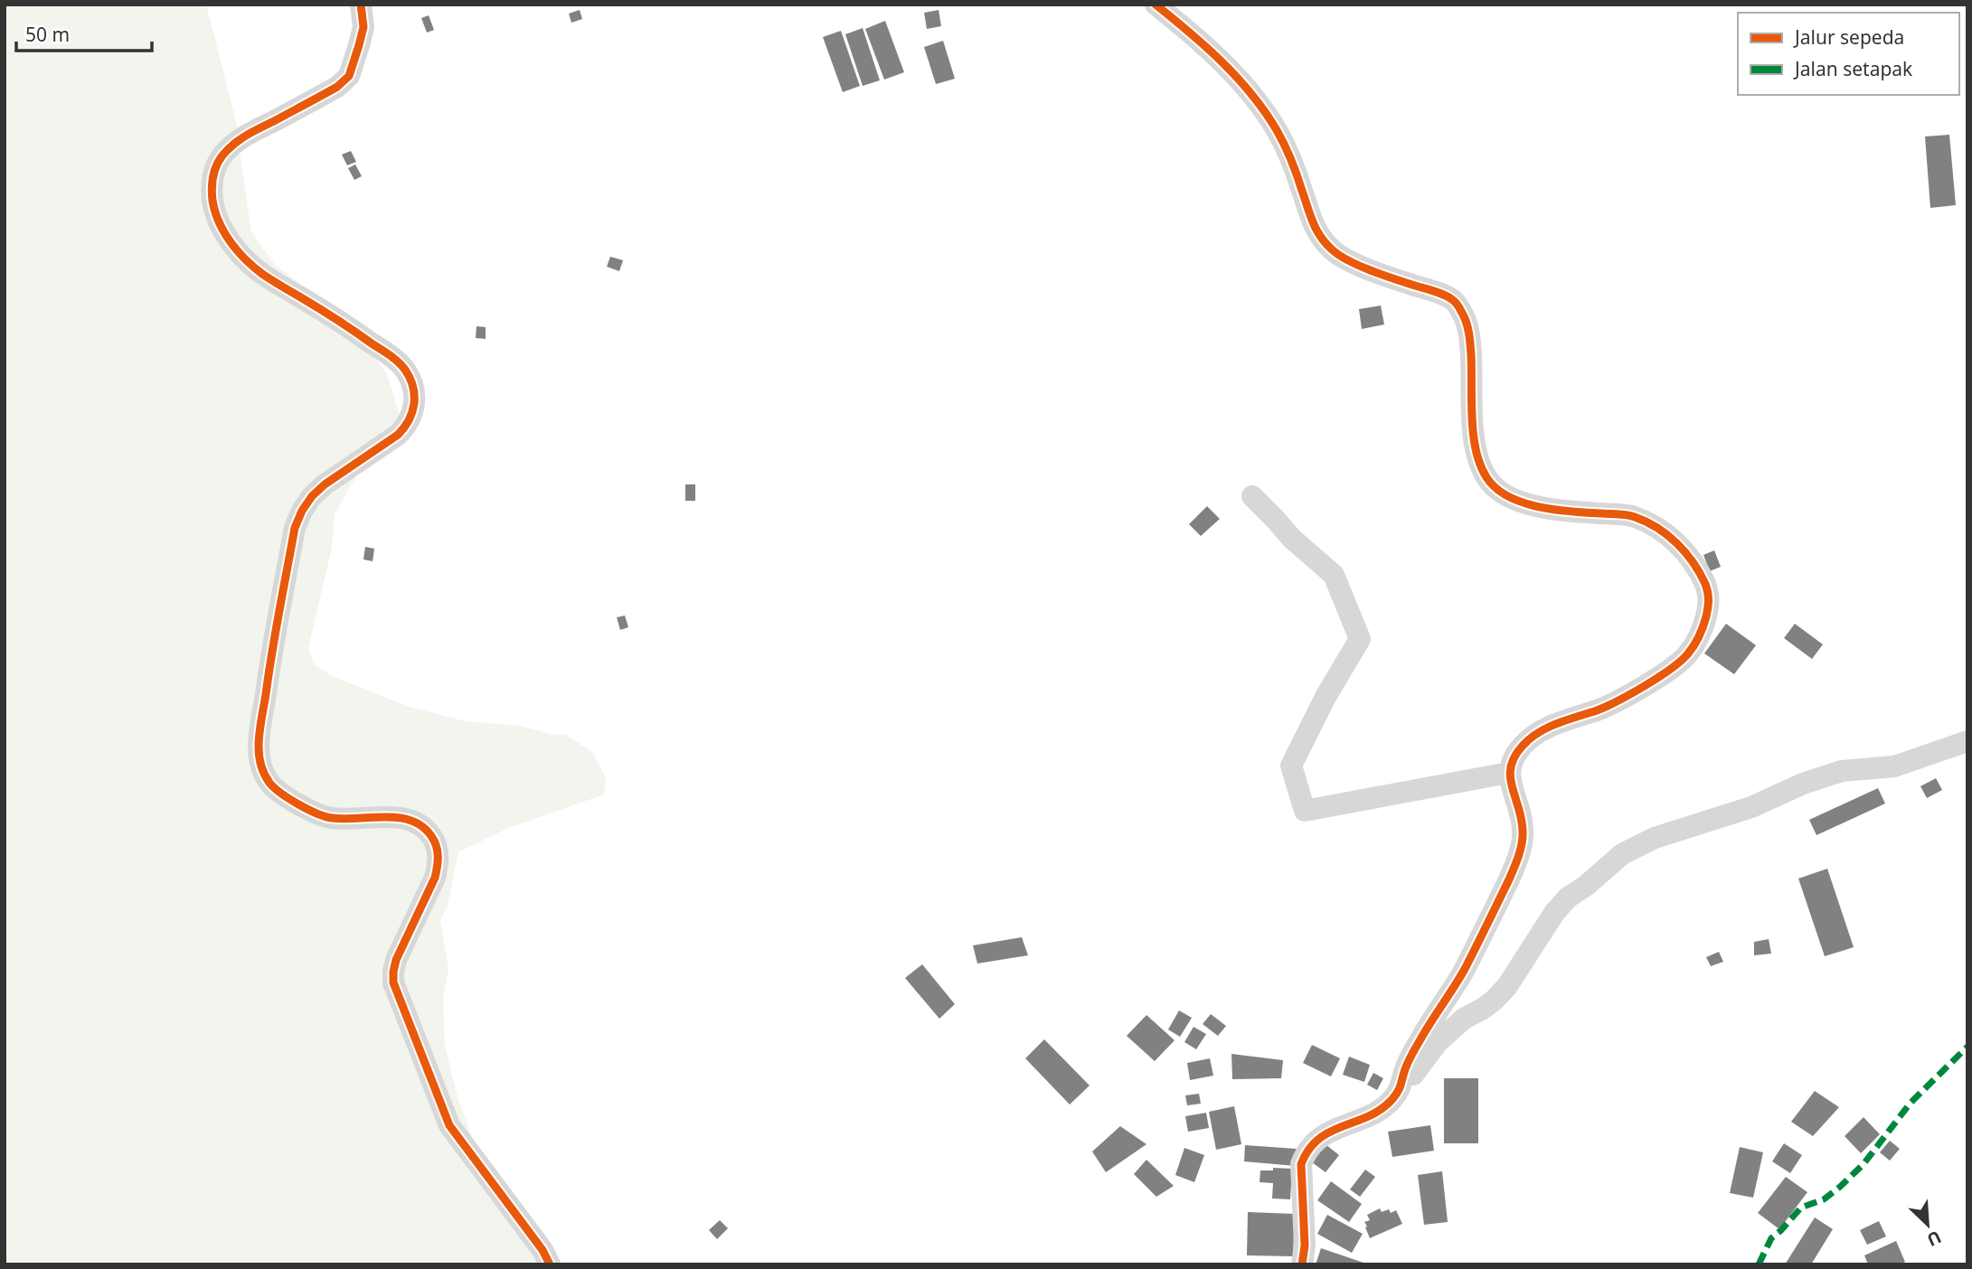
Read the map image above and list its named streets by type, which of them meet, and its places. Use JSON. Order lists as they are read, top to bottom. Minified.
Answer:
{"legend":["Jalur sepeda","Jalan setapak"],"scale_bar":"50 m","north":"bottom right"}
